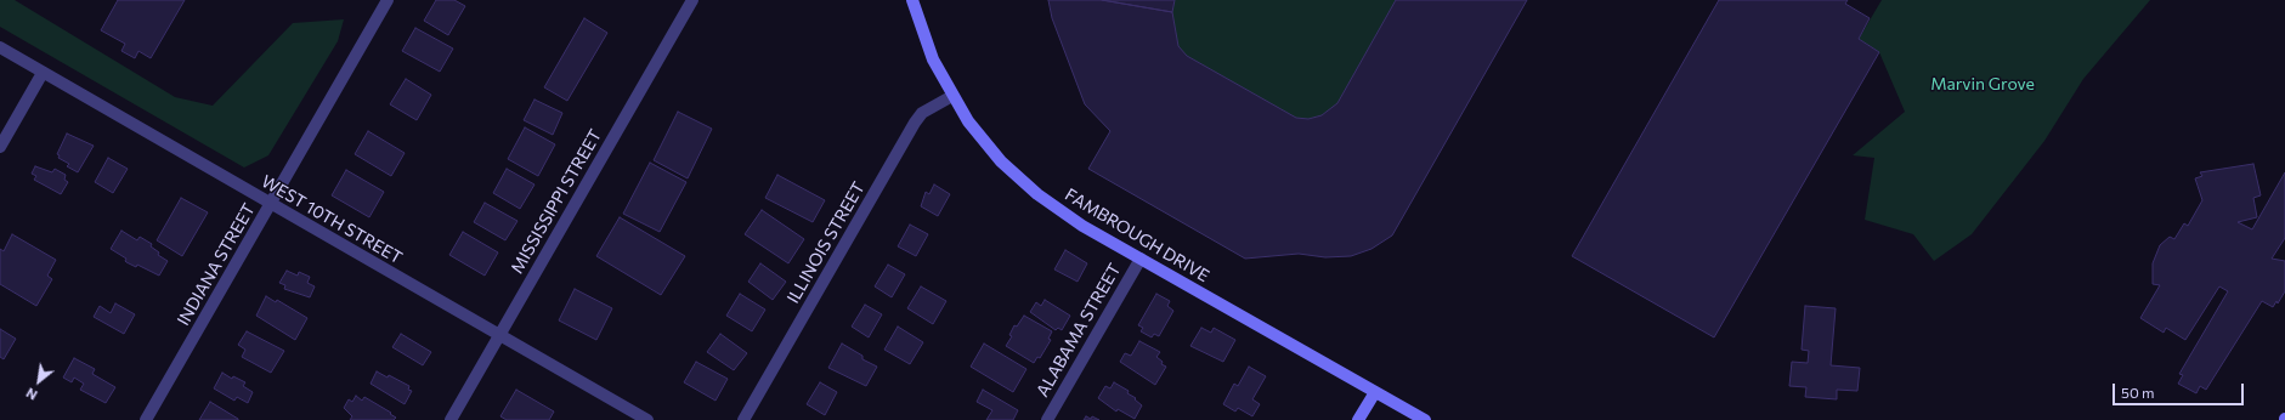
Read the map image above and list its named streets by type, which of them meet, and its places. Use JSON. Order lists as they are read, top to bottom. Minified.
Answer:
{"streets":{"street":["MISSISSIPPI STREET","WEST 10TH STREET","FAMBROUGH DRIVE","ILLINOIS STREET","INDIANA STREET","ALABAMA STREET"]},"crossings":[["MISSISSIPPI STREET","WEST 10TH STREET"],["WEST 10TH STREET","INDIANA STREET"],["FAMBROUGH DRIVE","ILLINOIS STREET"],["FAMBROUGH DRIVE","ALABAMA STREET"]],"parks":["Marvin Grove"],"scale_bar":"50 m","north":"bottom left"}
